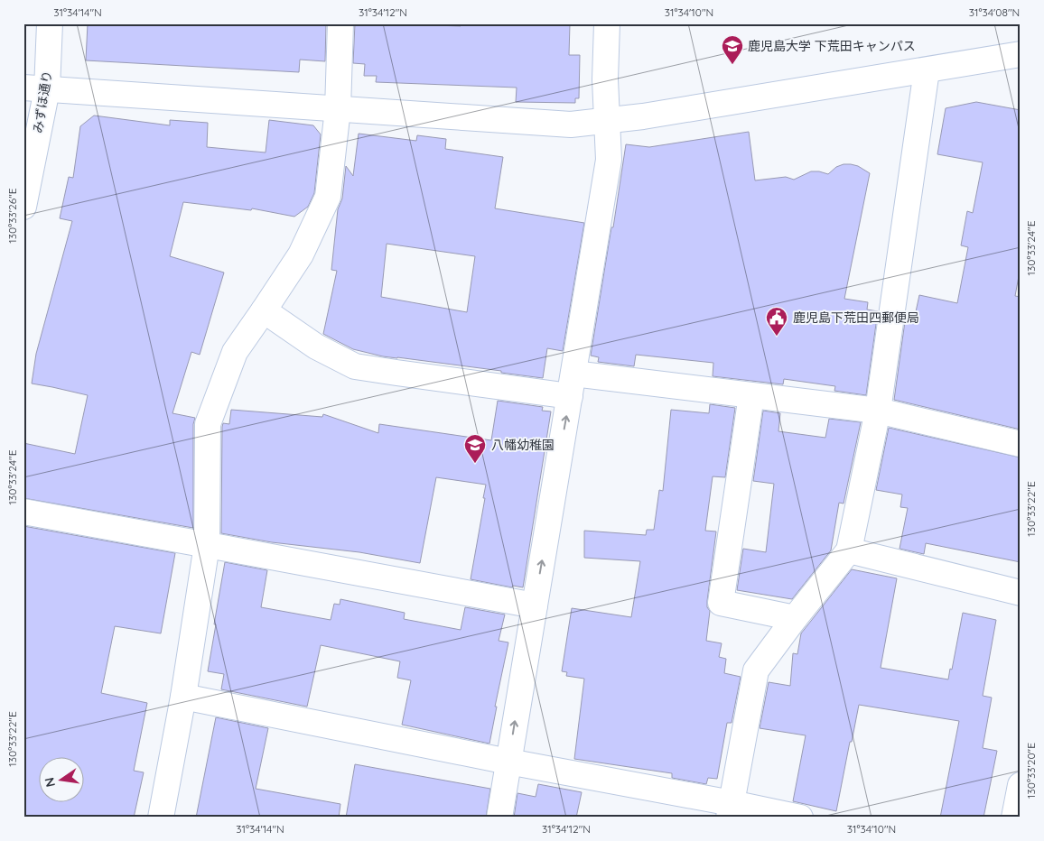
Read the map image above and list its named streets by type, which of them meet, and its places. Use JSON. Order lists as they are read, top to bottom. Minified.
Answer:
{"streets":{"street":["みずほ通り"]},"places":{"school or university":["鹿児島大学 下荒田キャンパス","八幡幼稚園"],"public building":["鹿児島下荒田四郵便局"]},"north":"left","coordinates":["31°34'14\"N","31°34'12\"N","31°34'10\"N","31°34'08\"N","130°33'26\"E","130°33'24\"E","130°33'22\"E","130°33'20\"E"]}
